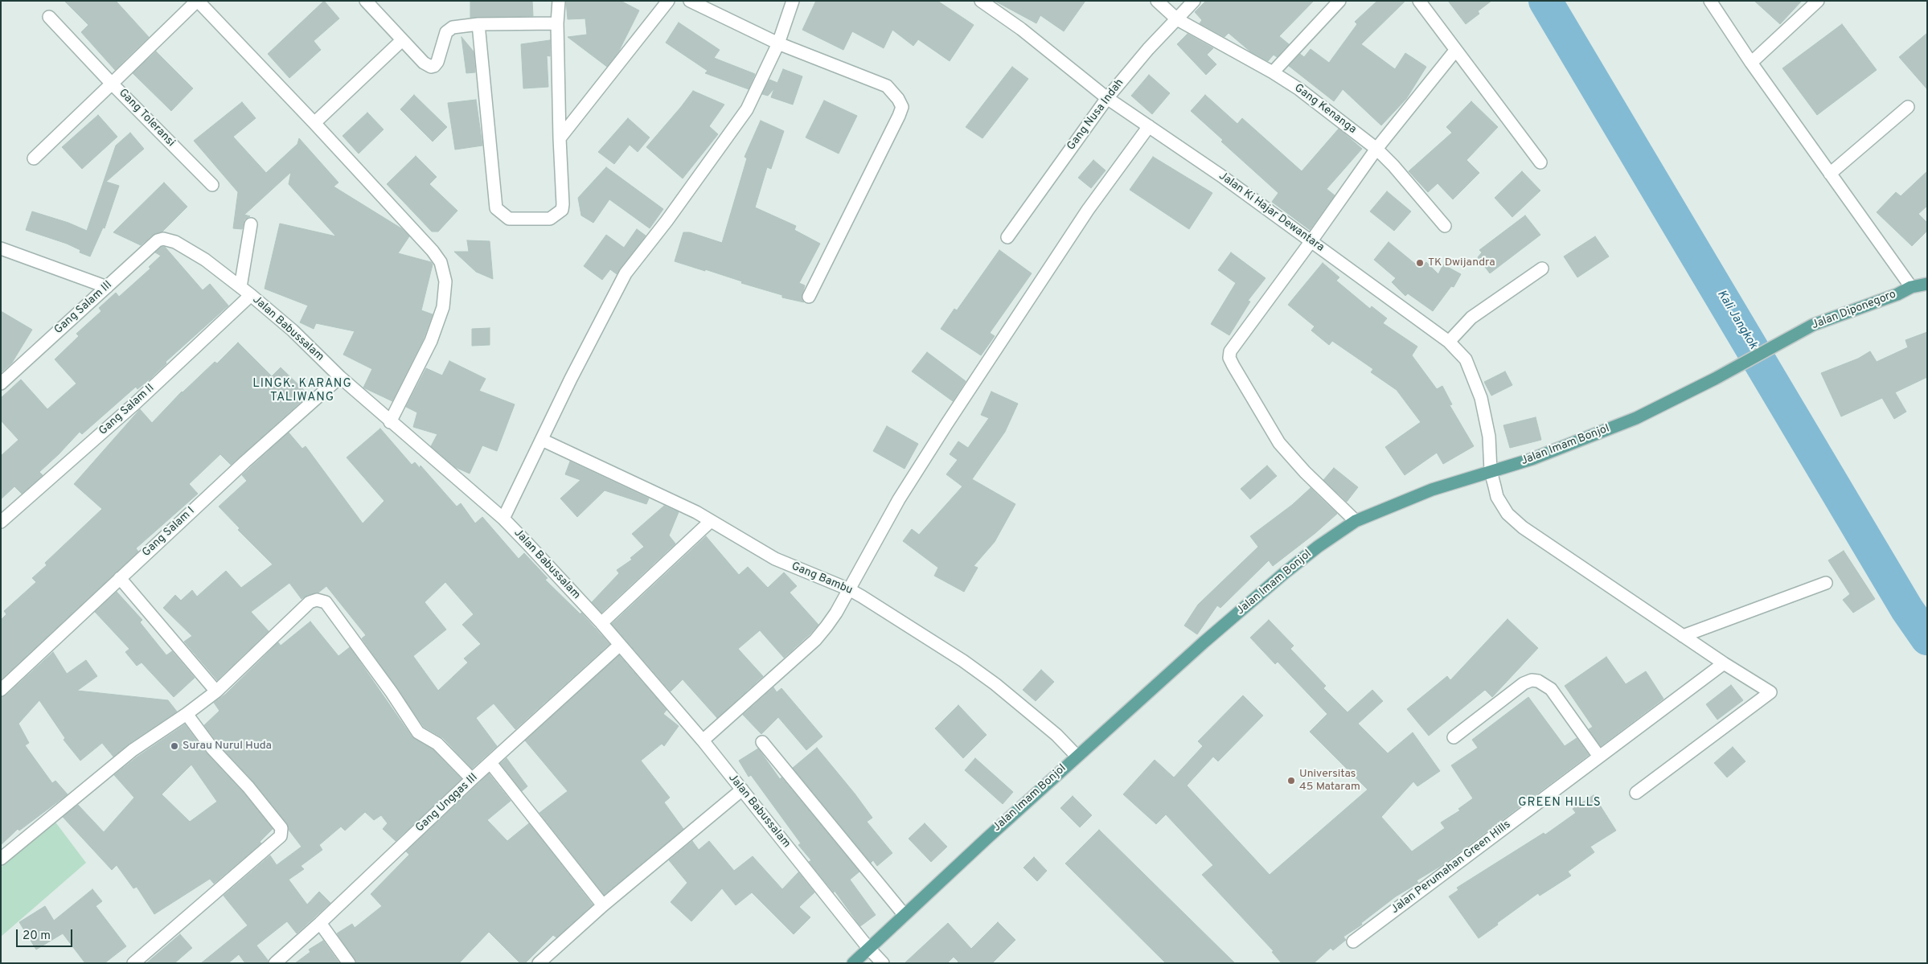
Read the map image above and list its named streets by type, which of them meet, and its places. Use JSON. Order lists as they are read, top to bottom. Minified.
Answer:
{"streets":{"main road":["Jalan Diponegoro","Jalan Imam Bonjol"],"street":["Gang Kenanga","Gang Nusa Indah","Gang Toleransi","Jalan Ki Hajar Dewantara","Gang Salam III","Jalan Babussalam","Gang Salam II","Gang Salam I","Gang Bambu","Gang Unggas III","Jalan Perumahan Green Hills"]},"crossings":[["Gang Kenanga","Gang Nusa Indah"],["Gang Nusa Indah","Jalan Ki Hajar Dewantara"],["Jalan Ki Hajar Dewantara","Jalan Imam Bonjol"],["Jalan Ki Hajar Dewantara","Jalan Perumahan Green Hills"],["Gang Salam III","Jalan Babussalam"],["Jalan Diponegoro","Jalan Imam Bonjol"],["Jalan Babussalam","Gang Salam II"],["Jalan Babussalam","Jalan Imam Bonjol"],["Jalan Babussalam","Gang Salam I"],["Jalan Babussalam","Gang Unggas III"],["Jalan Imam Bonjol","Gang Bambu"]],"districts":["LINGK. KARANG TALIWANG","GREEN HILLS"],"water":["Kali Jangkok"],"places":["TK Dwijandra","Surau Nurul Huda","Universitas 45 Mataram"],"scale_bar":"20 m"}
